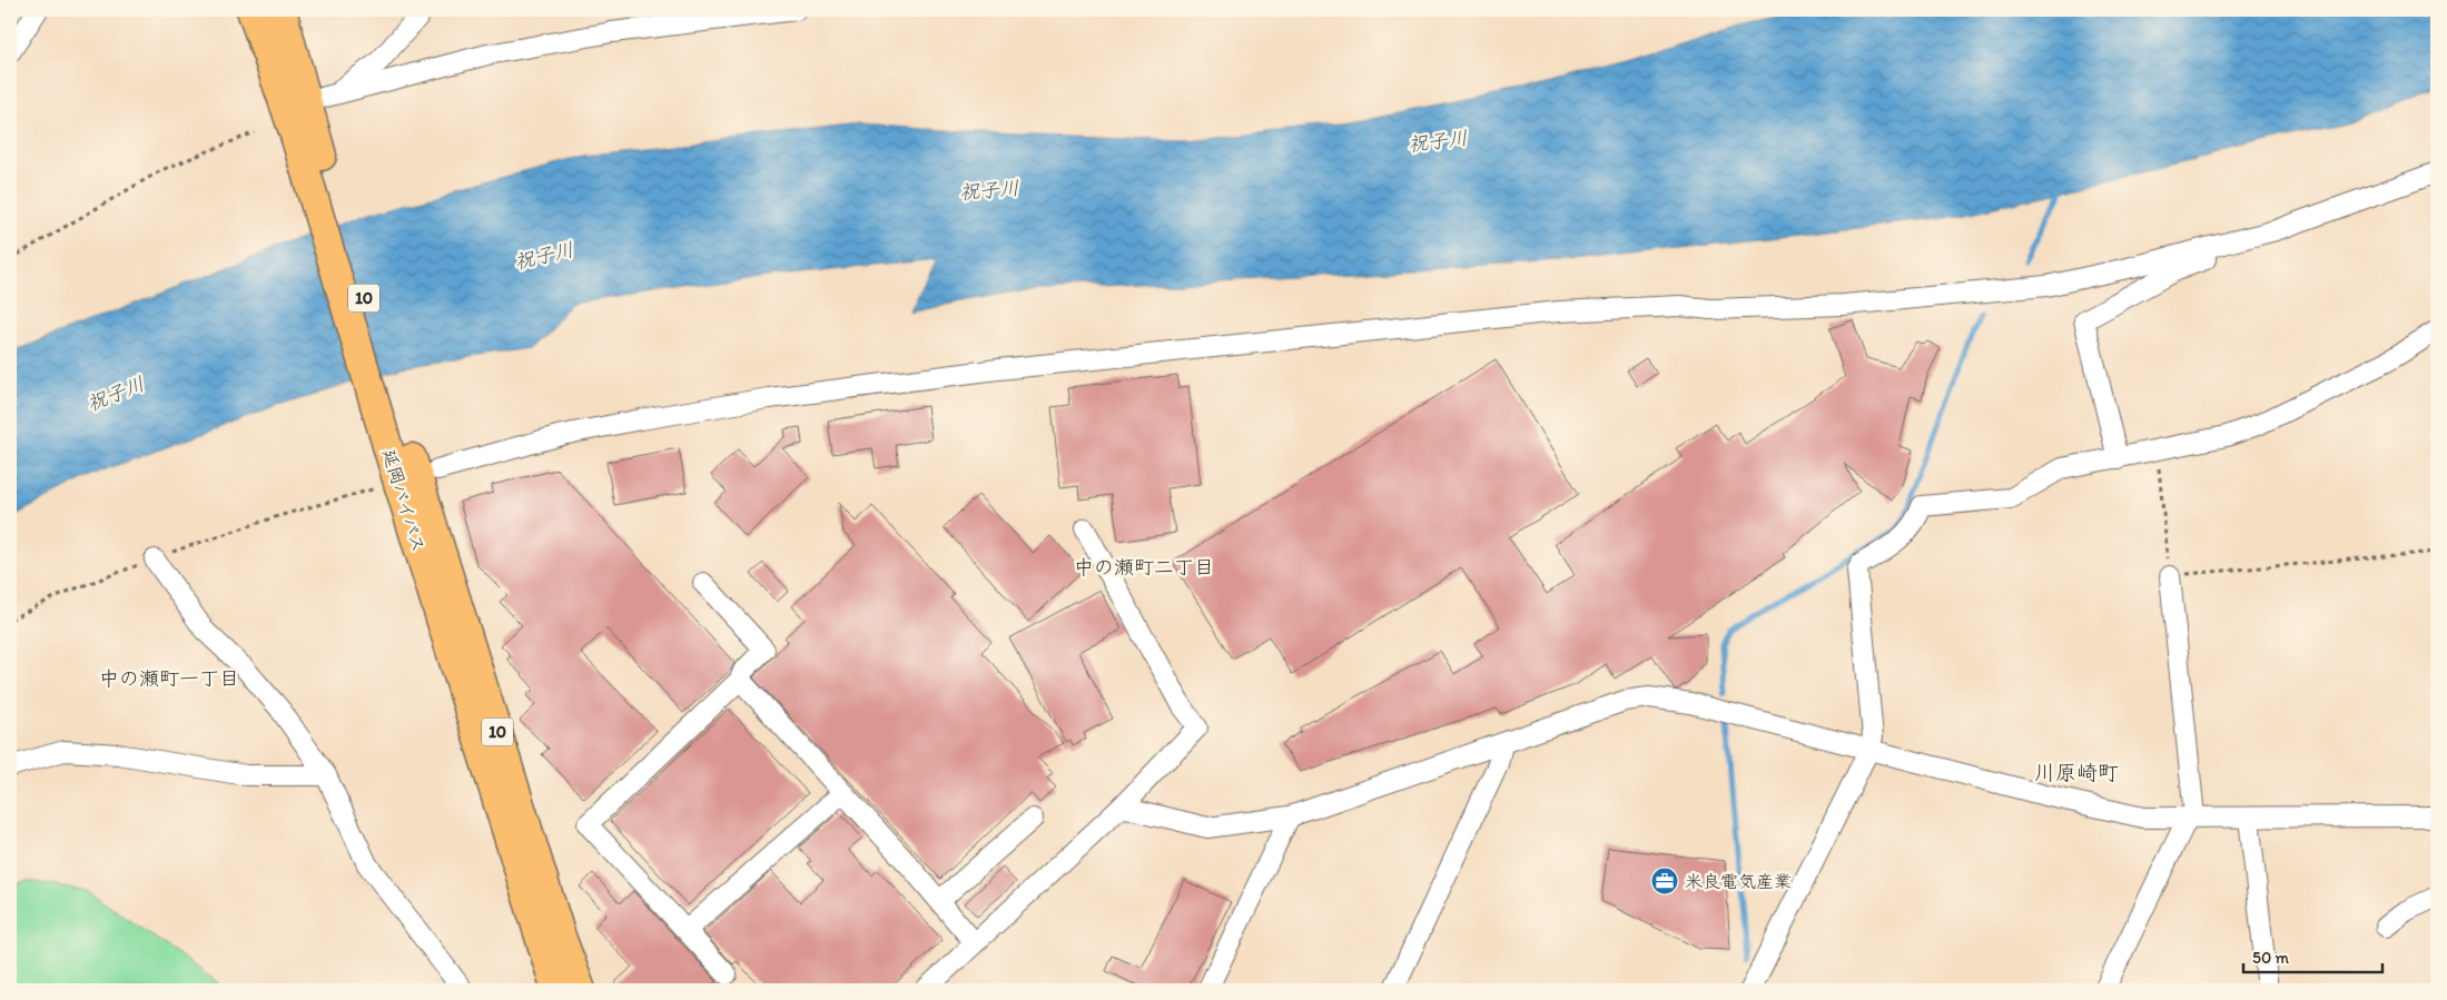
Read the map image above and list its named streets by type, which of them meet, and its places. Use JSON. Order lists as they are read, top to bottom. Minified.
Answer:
{"streets":{"highway":["10","延岡バイパス"]},"districts":["中の瀬町二丁目","中の瀬町一丁目","川原崎町"],"water":["祝子川"],"places":{"office":["米良電気産業"]},"scale_bar":"50 m"}
